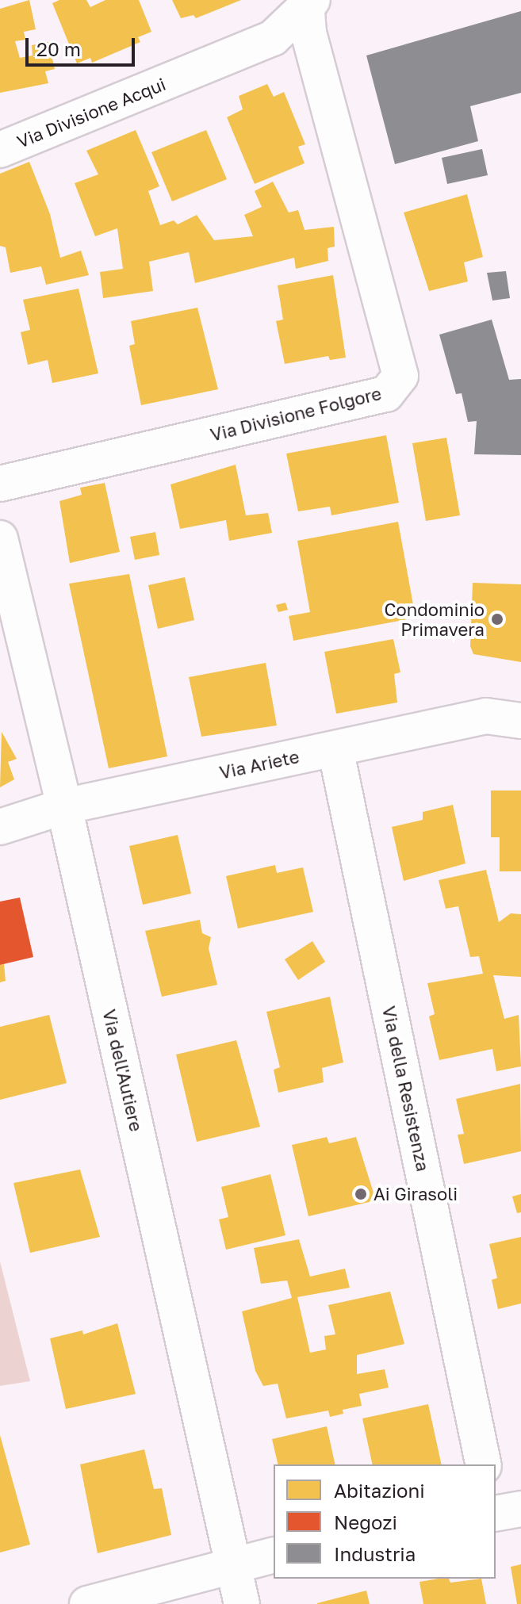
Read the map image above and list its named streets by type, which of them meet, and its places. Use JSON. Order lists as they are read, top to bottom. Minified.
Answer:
{"streets":{"street":["Via Divisione Acqui","Via Divisione Folgore","Via Ariete","Via dell'Autiere","Via della Resistenza"]},"crossings":[["Via Divisione Acqui","Via Divisione Folgore"],["Via Ariete","Via dell'Autiere"],["Via Ariete","Via della Resistenza"]],"places":["Condominio Primavera","Ai Girasoli"],"legend":["Abitazioni","Negozi","Industria"],"scale_bar":"20 m"}
